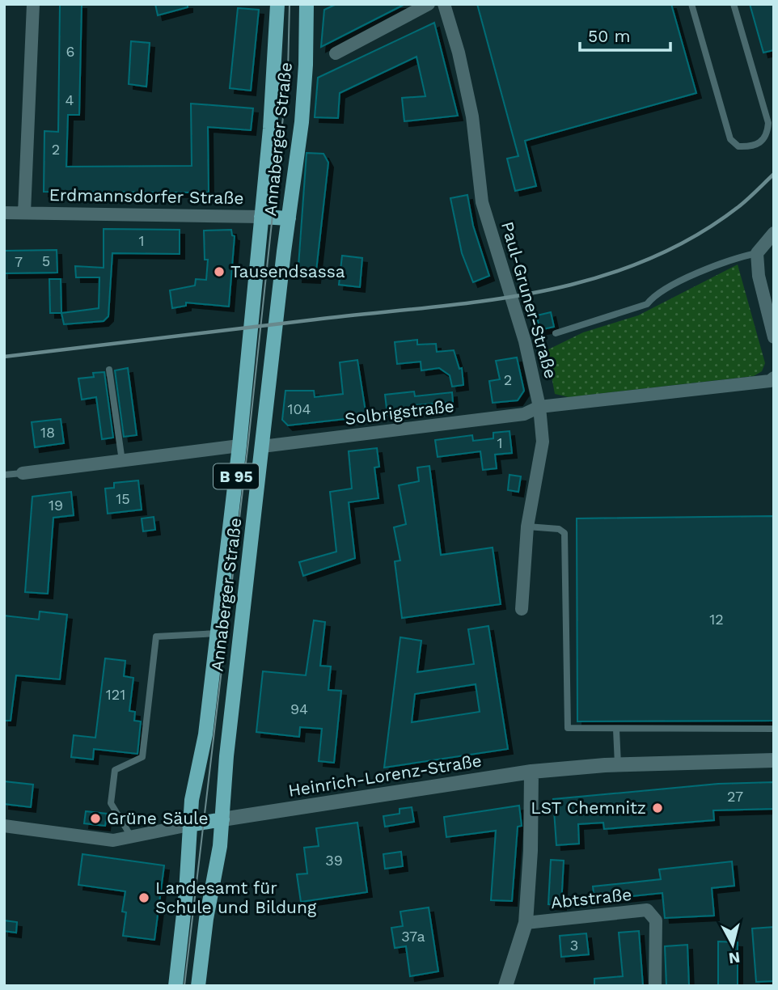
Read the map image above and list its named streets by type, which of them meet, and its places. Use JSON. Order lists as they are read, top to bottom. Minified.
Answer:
{"streets":{"main road":["Annaberger Straße","Erdmannsdorfer Straße","B 95","Heinrich-Lorenz-Straße"],"street":["Paul-Gruner-Straße","Solbrigstraße","Abtstraße"]},"crossings":[["Annaberger Straße","Erdmannsdorfer Straße"],["Annaberger Straße","Solbrigstraße"],["Annaberger Straße","Heinrich-Lorenz-Straße"],["Paul-Gruner-Straße","Solbrigstraße"]],"places":["Tausendsassa","LST Chemnitz","Grüne Säule","Landesamt für Schule und Bildung"],"house_numbers":["6","4","2","1","5","7","2","104","18","1","15","19","12","121","94","27","39","37a","3"],"scale_bar":"50 m","north":"bottom"}
